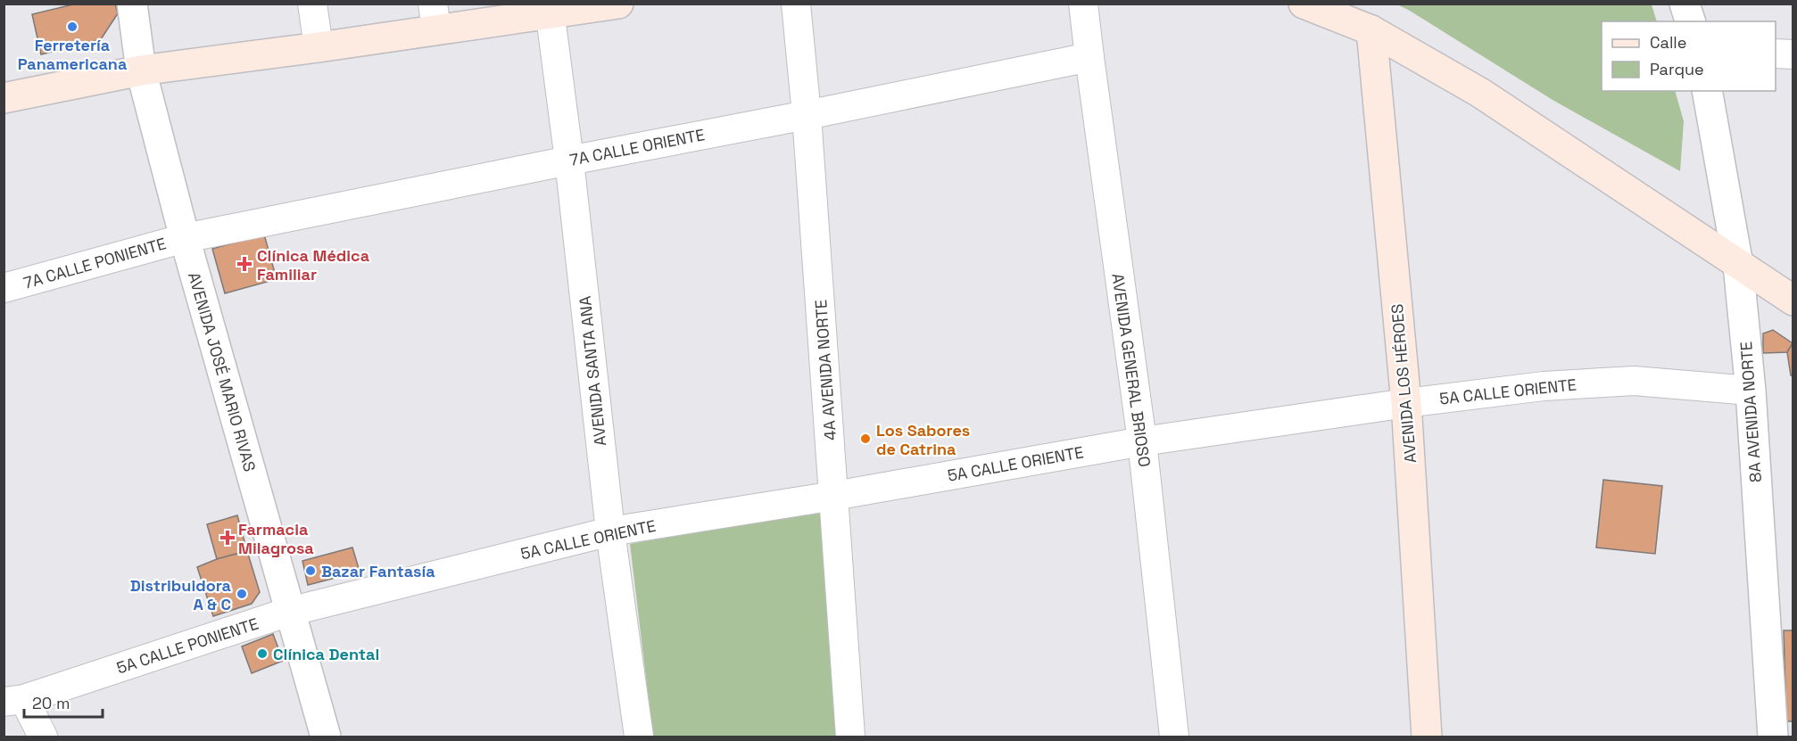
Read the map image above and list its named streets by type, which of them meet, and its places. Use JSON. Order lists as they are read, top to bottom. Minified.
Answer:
{"streets":{"main road":["AVENIDA LOS HÉROES"],"street":["7A CALLE ORIENTE","7A CALLE PONIENTE","4A AVENIDA NORTE","AVENIDA GENERAL BRIOSO","AVENIDA SANTA ANA","AVENIDA JOSÉ MARIO RIVAS","5A CALLE ORIENTE","8A AVENIDA NORTE","5A CALLE PONIENTE"]},"crossings":[["7A CALLE ORIENTE","7A CALLE PONIENTE"],["7A CALLE ORIENTE","4A AVENIDA NORTE"],["7A CALLE ORIENTE","AVENIDA GENERAL BRIOSO"],["7A CALLE ORIENTE","AVENIDA SANTA ANA"],["7A CALLE ORIENTE","AVENIDA JOSÉ MARIO RIVAS"],["7A CALLE PONIENTE","AVENIDA JOSÉ MARIO RIVAS"],["4A AVENIDA NORTE","5A CALLE ORIENTE"],["AVENIDA GENERAL BRIOSO","5A CALLE ORIENTE"],["AVENIDA SANTA ANA","5A CALLE ORIENTE"],["AVENIDA JOSÉ MARIO RIVAS","5A CALLE ORIENTE"],["AVENIDA JOSÉ MARIO RIVAS","5A CALLE PONIENTE"],["AVENIDA LOS HÉROES","5A CALLE ORIENTE"],["5A CALLE ORIENTE","8A AVENIDA NORTE"],["5A CALLE ORIENTE","5A CALLE PONIENTE"]],"places":{"other":["Ferretería Panamericana","Los Sabores de Catrina","Bazar Fantasía","Distribuidora A & C","Clínica Dental"],"health":["Clínica Médica Familiar","Farmacia Milagrosa"]},"legend":["Calle","Parque"],"scale_bar":"20 m"}
